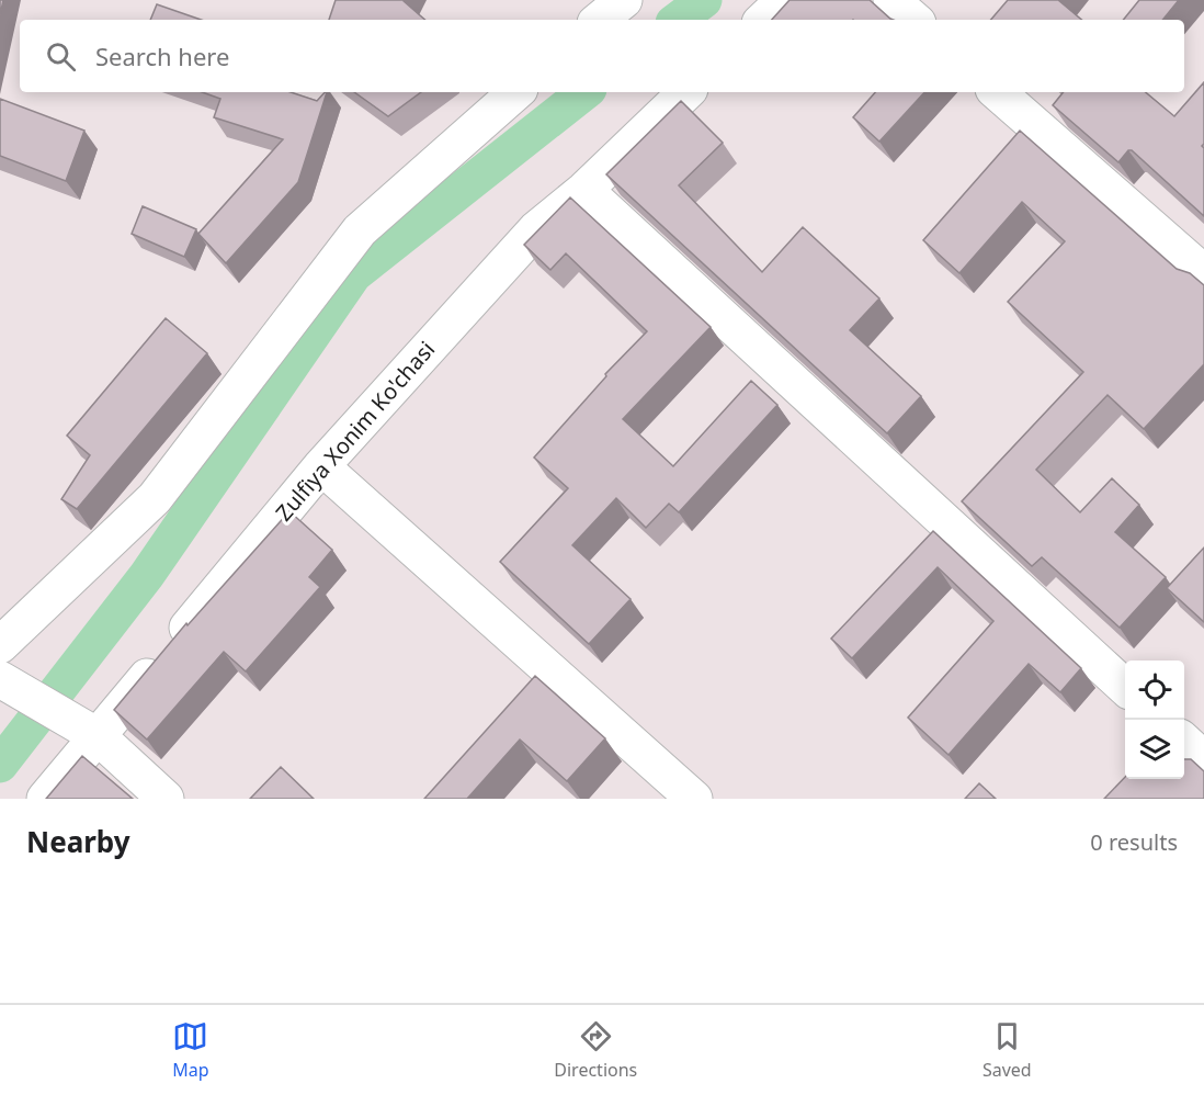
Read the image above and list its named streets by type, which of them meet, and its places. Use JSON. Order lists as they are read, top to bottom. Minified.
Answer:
{"streets":{"street":["Zulfiya Xonim Ko'chasi"]},"page":{"search":"Search here","heading":["Nearby","0 results"],"nav":["Map","Directions","Saved"]}}
